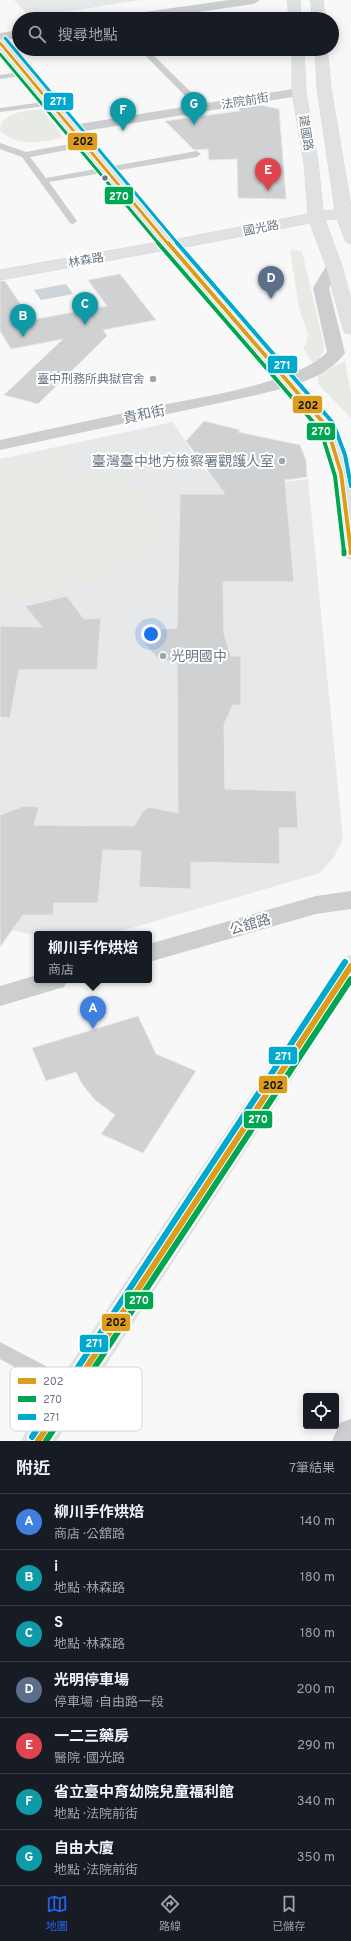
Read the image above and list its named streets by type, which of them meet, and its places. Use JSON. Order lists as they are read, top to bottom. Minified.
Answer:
{"streets":{"main road":["建國路","國光路","林森路"],"street":["法院前街","貴和街","公舘路"]},"crossings":[["法院前街","建國路"],["建國路","國光路"],["建國路","貴和街"],["國光路","林森路"]],"places":["臺中刑務所典獄官舍","臺灣臺中地方檢察署觀護人室","光明國中"],"lines":["transit line 271","transit line 202","transit line 270"],"legend":["202","270","271"],"page":{"search":"搜尋地點","pins":["G","F","E","D","C","B","A"],"popup":["柳川手作烘焙","商店"],"heading":["附近","7筆結果"],"list":[{"mark":"A","name":"柳川手作烘焙","note":"商店 · 公舘路","value":"140 m"},{"mark":"B","name":"i","note":"地點 · 林森路","value":"180 m"},{"mark":"C","name":"S","note":"地點 · 林森路","value":"180 m"},{"mark":"D","name":"光明停車場","note":"停車場 · 自由路一段","value":"200 m"},{"mark":"E","name":"一二三藥房","note":"醫院 · 國光路","value":"290 m"},{"mark":"F","name":"省立臺中育幼院兒童福利館","note":"地點 · 法院前街","value":"340 m"},{"mark":"G","name":"自由大廈","note":"地點 · 法院前街","value":"350 m"}],"nav":["地圖","路線","已儲存"]}}
